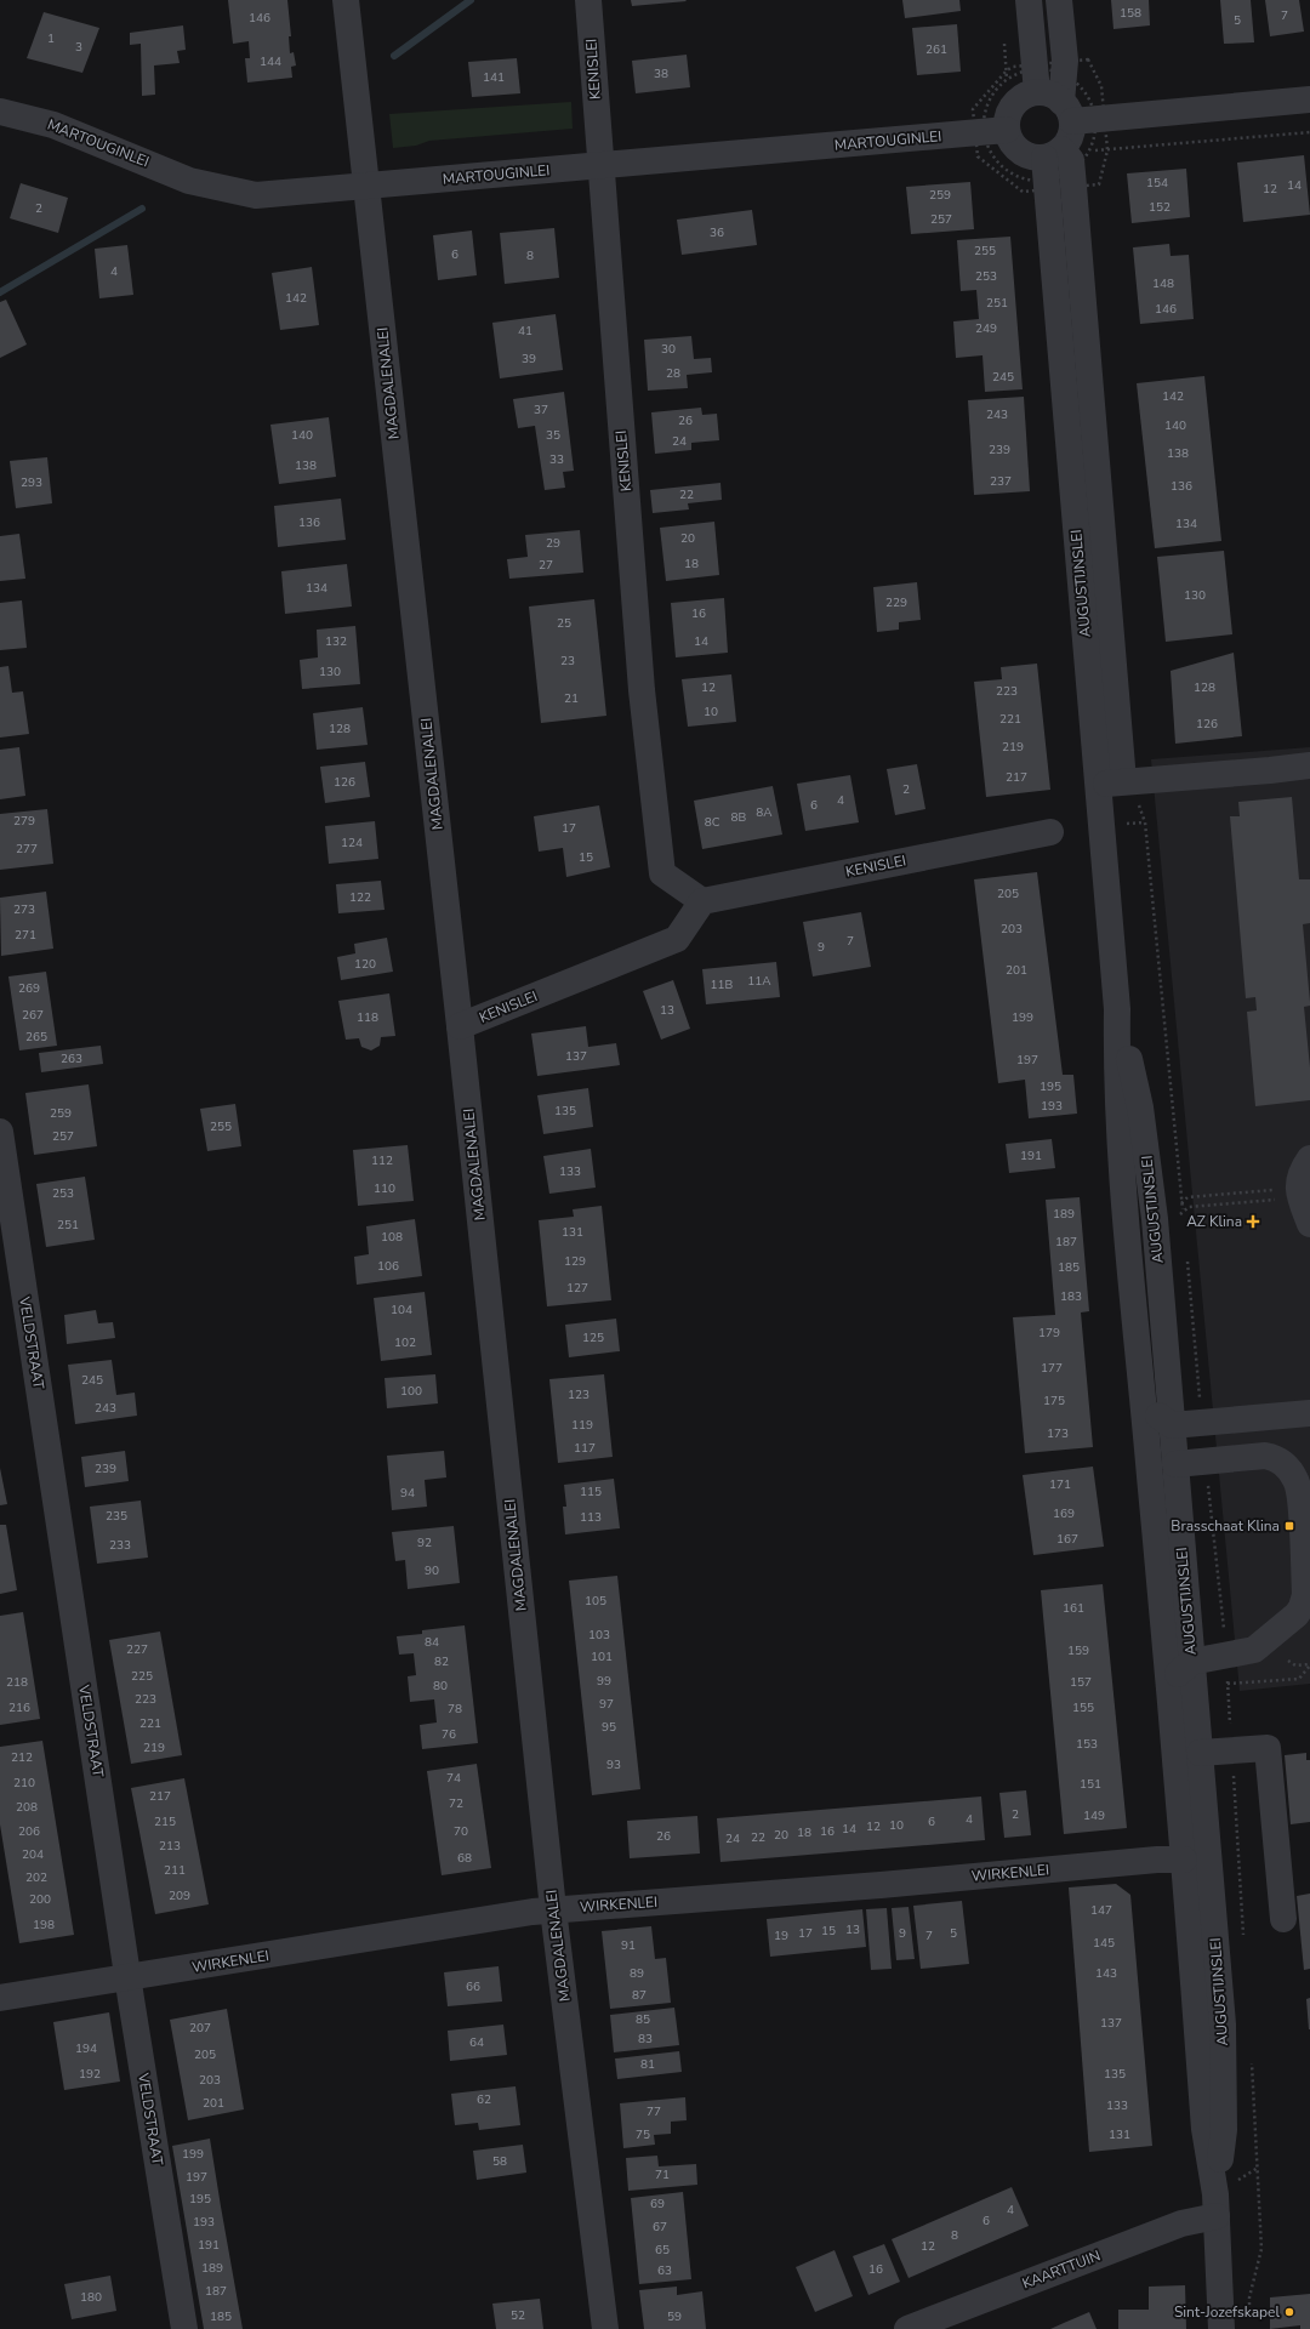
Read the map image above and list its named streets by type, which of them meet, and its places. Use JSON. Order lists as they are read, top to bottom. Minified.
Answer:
{"streets":{"street":["KENISLEI","MARTOUGINLEI","MAGDALENALEI","AUGUSTIJNSLEI","VELDSTRAAT","WIRKENLEI","KAARTTUIN"]},"crossings":[["KENISLEI","MARTOUGINLEI"],["KENISLEI","MAGDALENALEI"],["MARTOUGINLEI","MAGDALENALEI"],["MARTOUGINLEI","AUGUSTIJNSLEI"],["MAGDALENALEI","WIRKENLEI"],["AUGUSTIJNSLEI","WIRKENLEI"],["AUGUSTIJNSLEI","KAARTTUIN"],["VELDSTRAAT","WIRKENLEI"]],"places":{"health":["AZ Klina"],"transit":["Brasschaat Klina"],"other":["Sint-Jozefskapel"]},"house_numbers":["158","7","146","5","1","3","261","144","38","141","154","14","12","259","152","2","257","36","255","6","8","4","253","148","142","251","146","249","41","30","39","28","245","142","37","243","26","140","140","35","24","239","138","33","138","237","293","136","22","136","134","20","29","18","27","134","130","229","16","25","132","14","23","130","12","128","223","21","10","221","126","128","219","217","126","2","4","6","8A","8B","279","8C","17","124","277","15","205","122","273","203","271","7","9","120","201","11A","11B","269","13","267","118","199","265","137","263","197","195","193","135","259","255","257","191","112","133","110","253","189","251","131","108","187","129","106","185","127","183","104","179","125","102","177","245","100","123","175","243","119","173","117","239","171","115","94","169","235","113","167","92","233","90","105","161","103","84","227","159","101","82","225","99","218","157","80","223","97","216","155","78","221","95","76","153","219","212","93","74","210","151","217","72","208","2","149","4","215","6","10","12","14","206","70","16","18","20","26","22","24","213","204","68","211","202","209","200","147","198","13","15","17","9","5","19","7","145","91","89","143","66","87","85","137","207","83","64","194","205","81","192","135","203","62","201","133","77","75","131","199","58","71","197","195","69","4","6","193","67","8","191","12","65","189","16","63","187","180","52","185","59"]}
